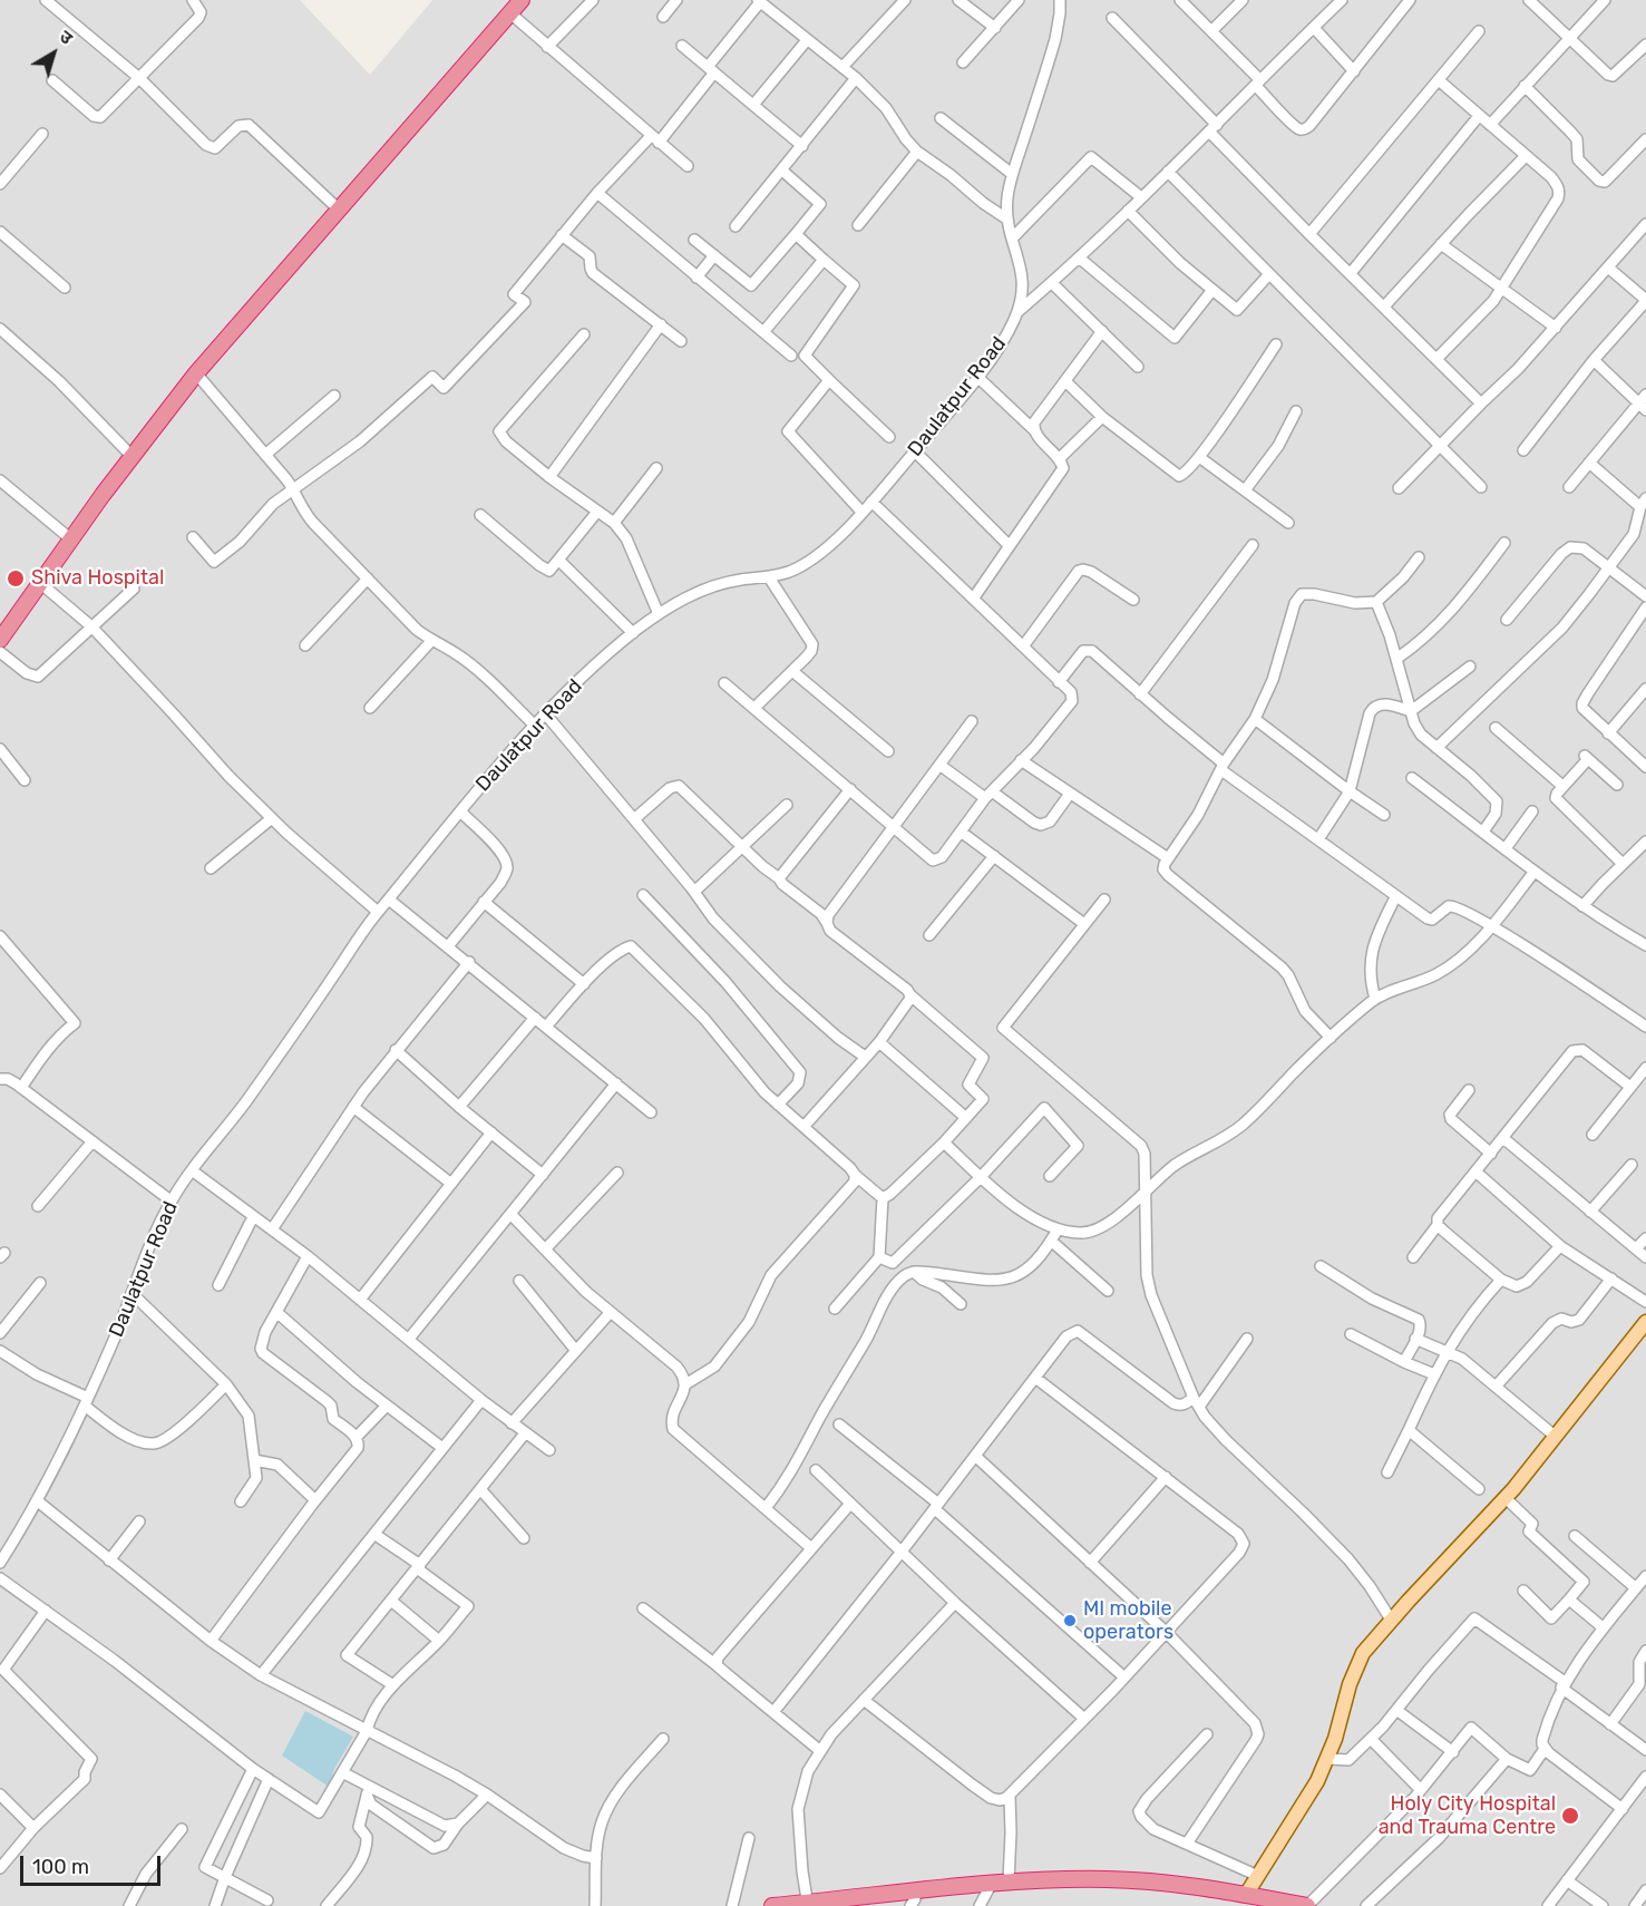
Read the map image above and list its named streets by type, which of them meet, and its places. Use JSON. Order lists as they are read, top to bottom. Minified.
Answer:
{"streets":{"street":["Daulatpur Road"]},"places":["Shiva Hospital","MI mobile operators","Holy City Hospital and Trauma Centre"],"scale_bar":"100 m","north":"top right"}
